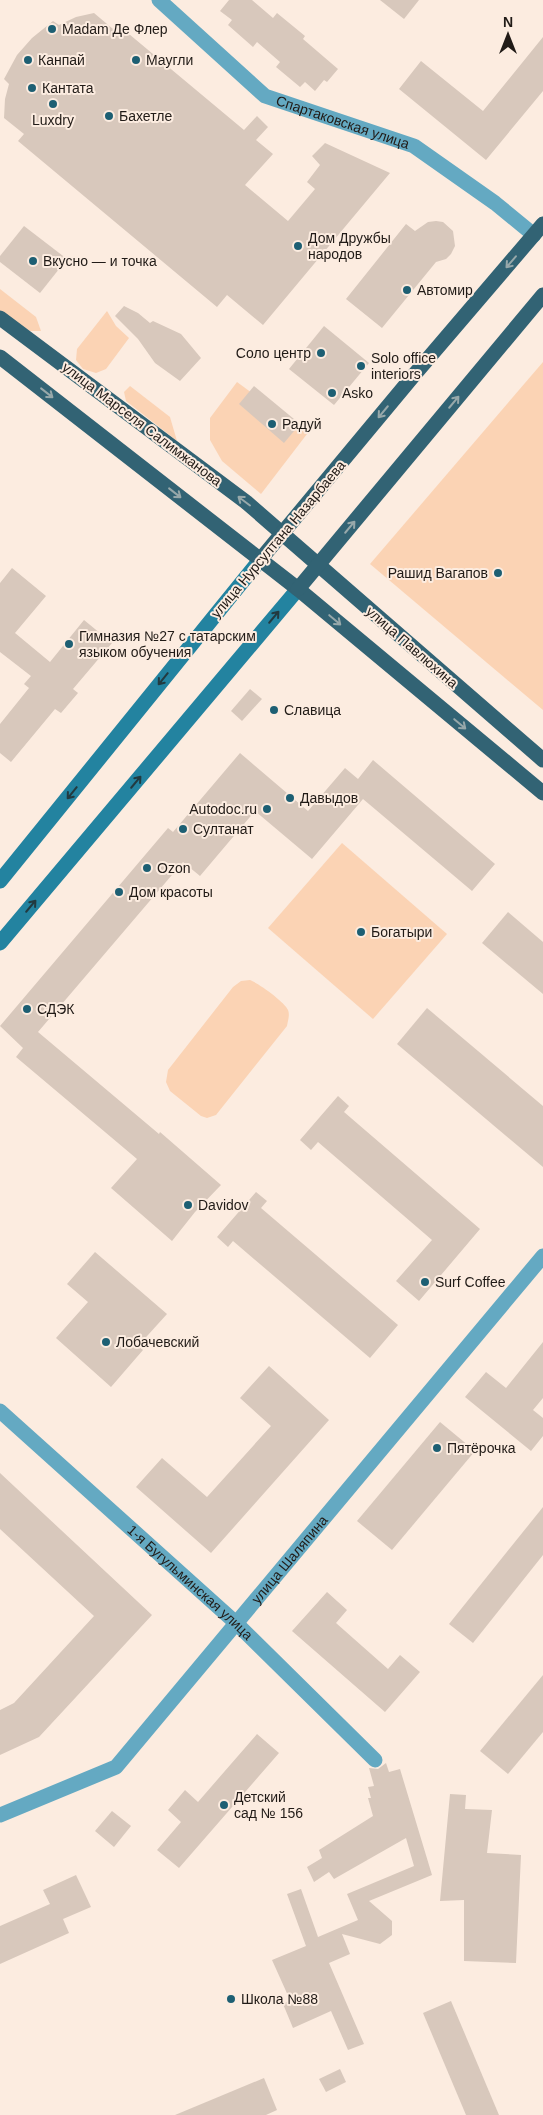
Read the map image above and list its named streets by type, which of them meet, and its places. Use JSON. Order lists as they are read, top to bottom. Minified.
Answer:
{"streets":{"main road":["улица Марселя Салимжанова","улица Нурсултана Назарбаева","улица Павлюхина"],"street":["Спартаковская улица","улица Шаляпина","1-я Бугульминская улица"]},"crossings":[["Спартаковская улица","улица Нурсултана Назарбаева"],["улица Марселя Салимжанова","улица Нурсултана Назарбаева"],["улица Марселя Салимжанова","улица Павлюхина"],["улица Нурсултана Назарбаева","улица Павлюхина"],["улица Шаляпина","1-я Бугульминская улица"]],"one_way":["улица Марселя Салимжанова"],"places":["Madam Де Флер","Канпай","Маугли","Кантата","Luxdry","Бахетле","Дом Дружбы народов","Вкусно — и точка","Автомир","Соло центр","Solo office interiors","Asko","Радуй","Рашид Вагапов","Гимназия №27 с татарским языком обучения","Славица","Давыдов","Autodoc.ru","Султанат","Ozon","Дом красоты","Богатыри","СДЭК","Davidov","Surf Coffee","Лобачевский","Пятёрочка","Детский сад № 156","Школа №88"],"north":"top"}
